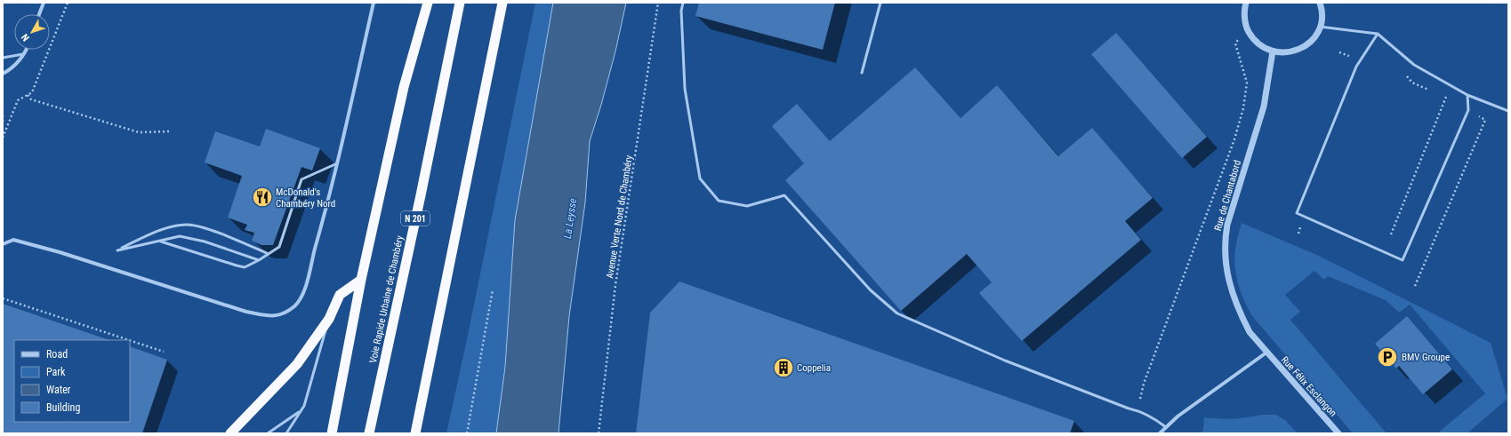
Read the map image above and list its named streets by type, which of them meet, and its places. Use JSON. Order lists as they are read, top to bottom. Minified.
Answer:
{"streets":{"highway":["N 201","Voie Rapide Urbaine de Chambéry"],"street":["Rue de Chantabord","Rue Félix Esclangon"],"path":["Avenue Verte Nord de Chambéry"]},"crossings":[["Rue de Chantabord","Rue Félix Esclangon"]],"water":["La Leysse"],"places":{"restaurant":["McDonald's Chambéry Nord"],"parking":["BMV Groupe"],"building":["Coppelia"]},"legend":["Road","Park","Water","Building"],"north":"bottom left"}
